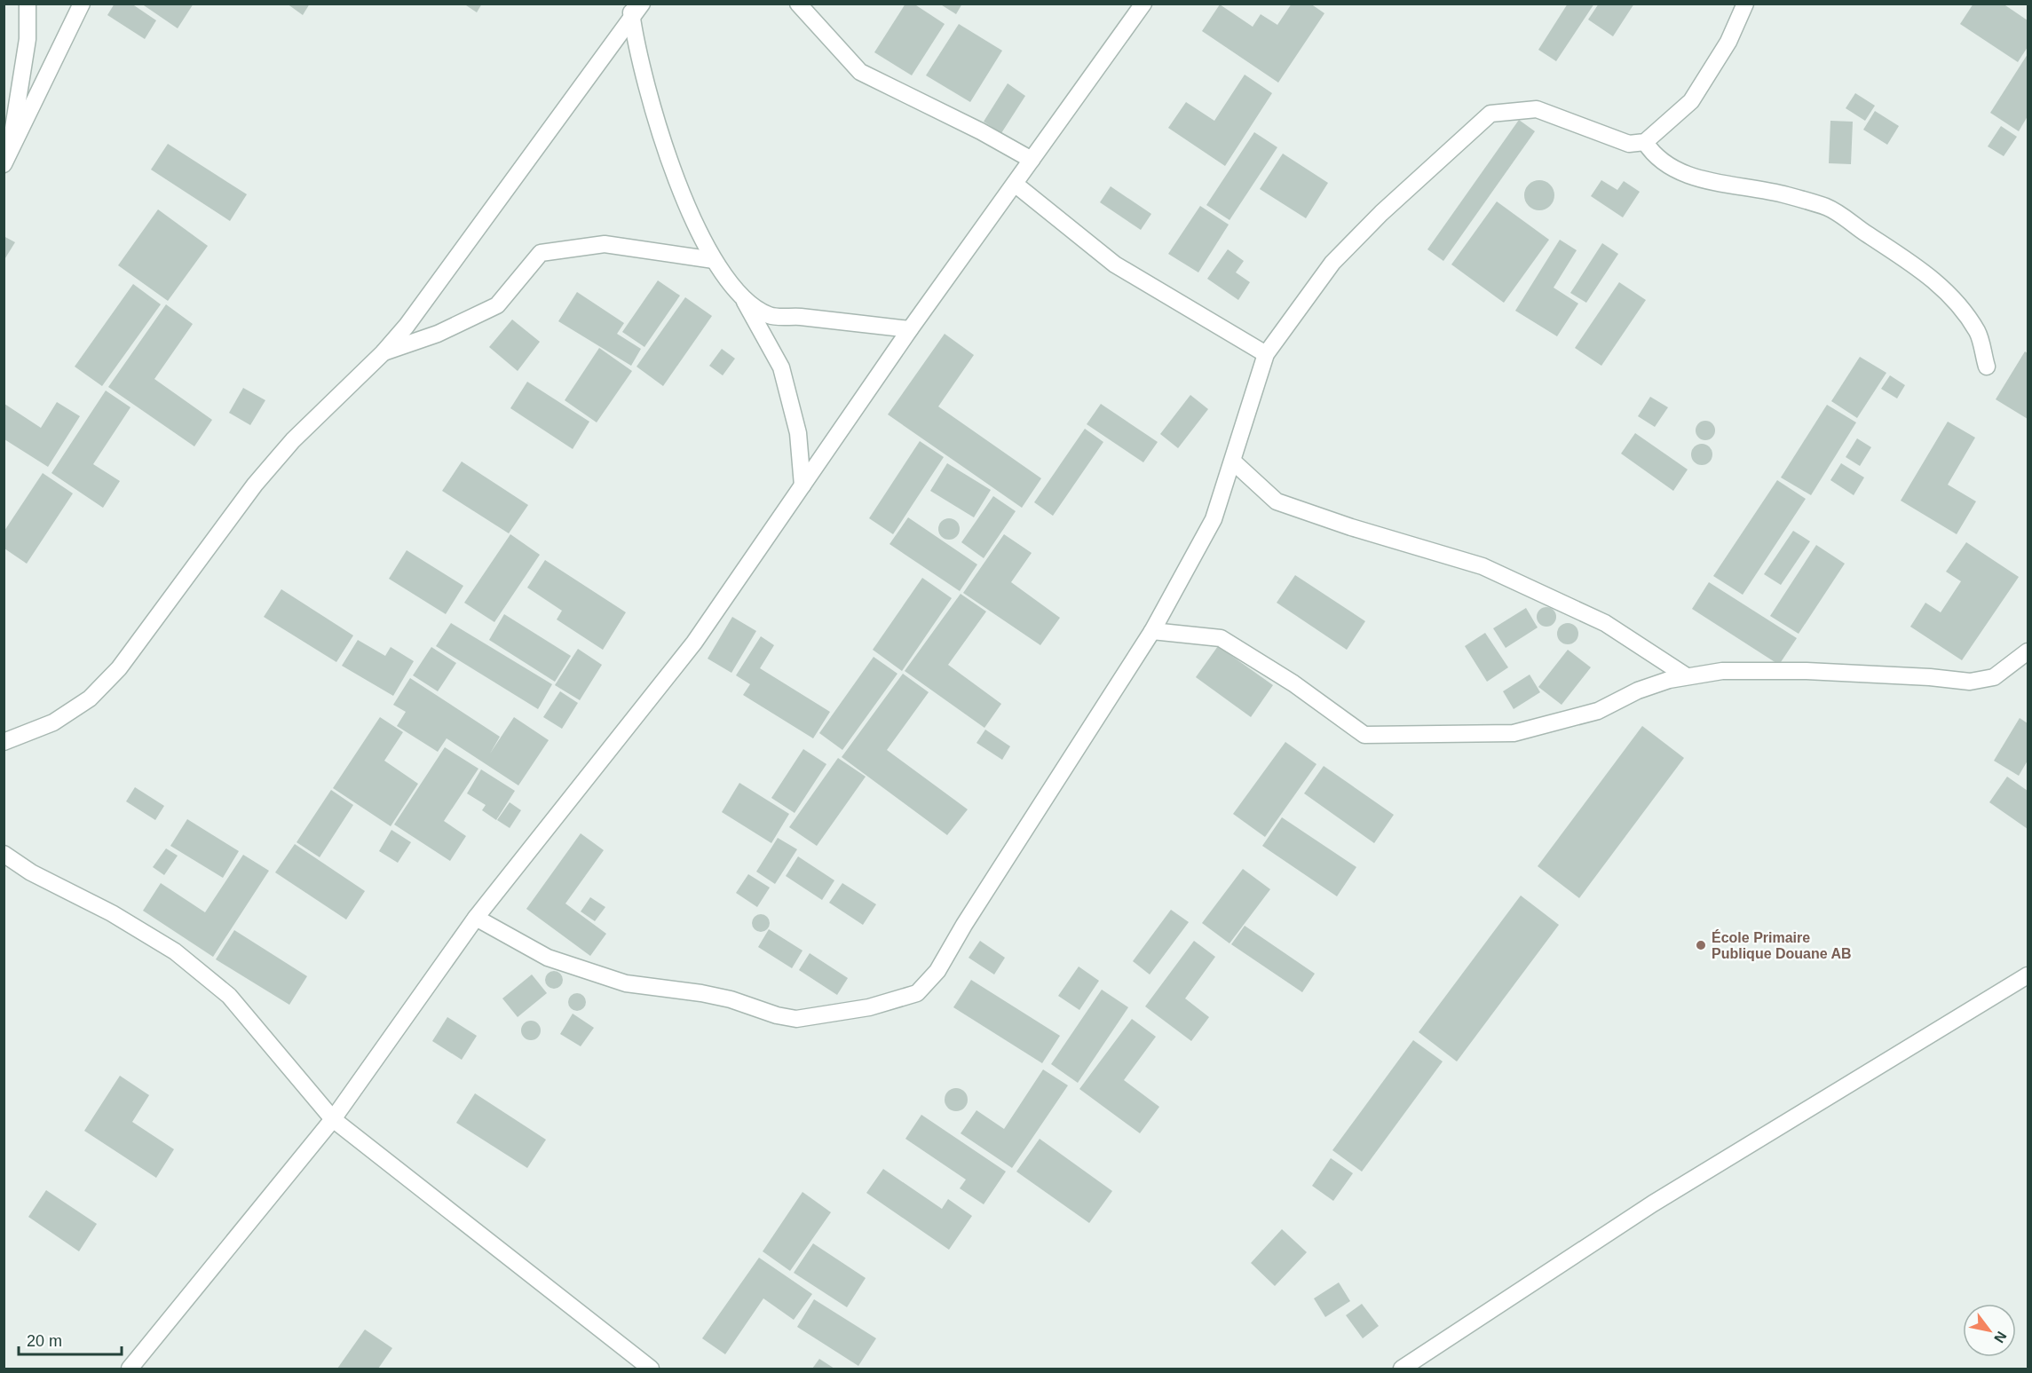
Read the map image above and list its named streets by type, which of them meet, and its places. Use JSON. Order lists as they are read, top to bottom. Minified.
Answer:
{"places":["École Primaire Publique Douane AB"],"scale_bar":"20 m","north":"bottom right"}
